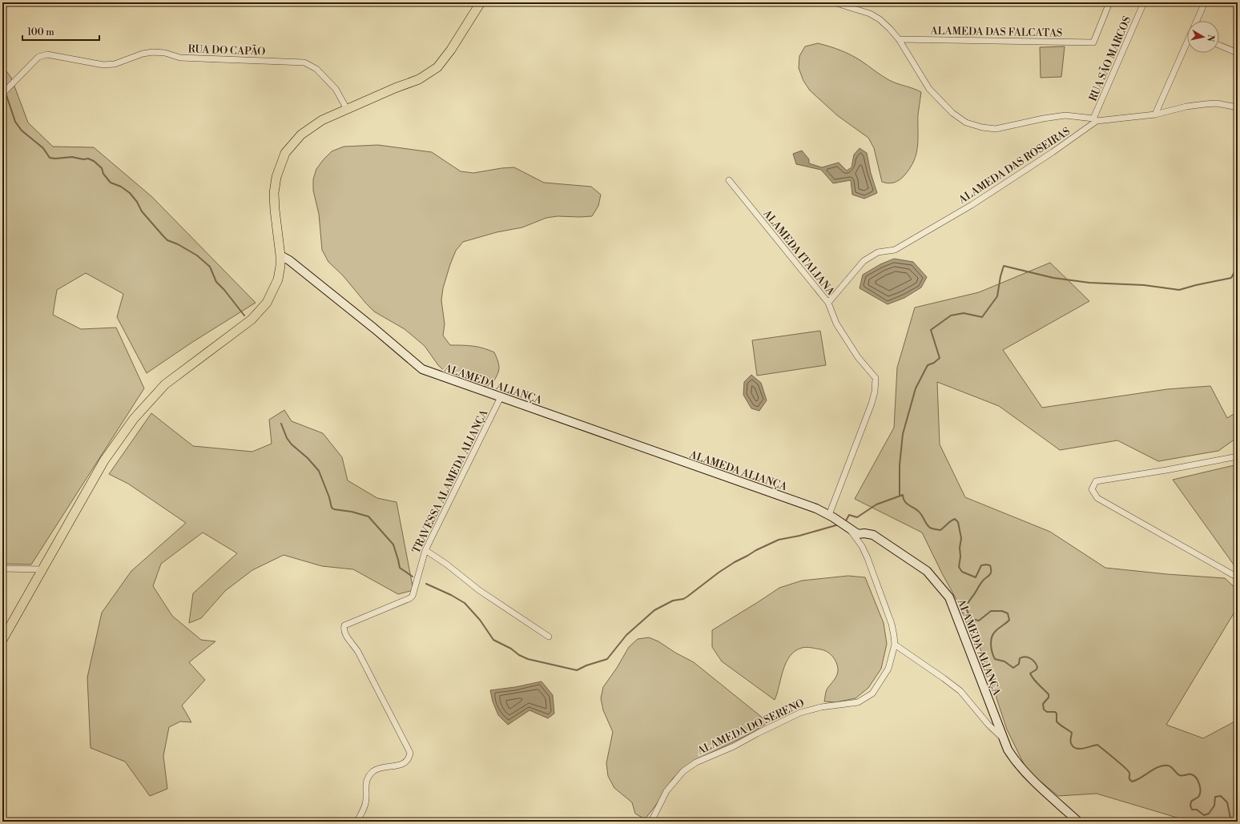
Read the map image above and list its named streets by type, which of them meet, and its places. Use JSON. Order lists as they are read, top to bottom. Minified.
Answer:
{"streets":{"street":["ALAMEDA DAS FALCATAS","RUA DO CAPÃO","RUA SÃO MARCOS","ALAMEDA DAS ROSEIRAS","ALAMEDA ITALIANA","ALAMEDA ALIANÇA","TRAVESSA ALAMEDA ALIANÇA","ALAMEDA DO SERENO"]},"crossings":[["RUA SÃO MARCOS","ALAMEDA DAS ROSEIRAS"],["ALAMEDA DAS ROSEIRAS","ALAMEDA ITALIANA"],["ALAMEDA ITALIANA","ALAMEDA ALIANÇA"],["ALAMEDA ALIANÇA","TRAVESSA ALAMEDA ALIANÇA"],["ALAMEDA ALIANÇA","ALAMEDA DO SERENO"]],"scale_bar":"100 m","north":"right"}
